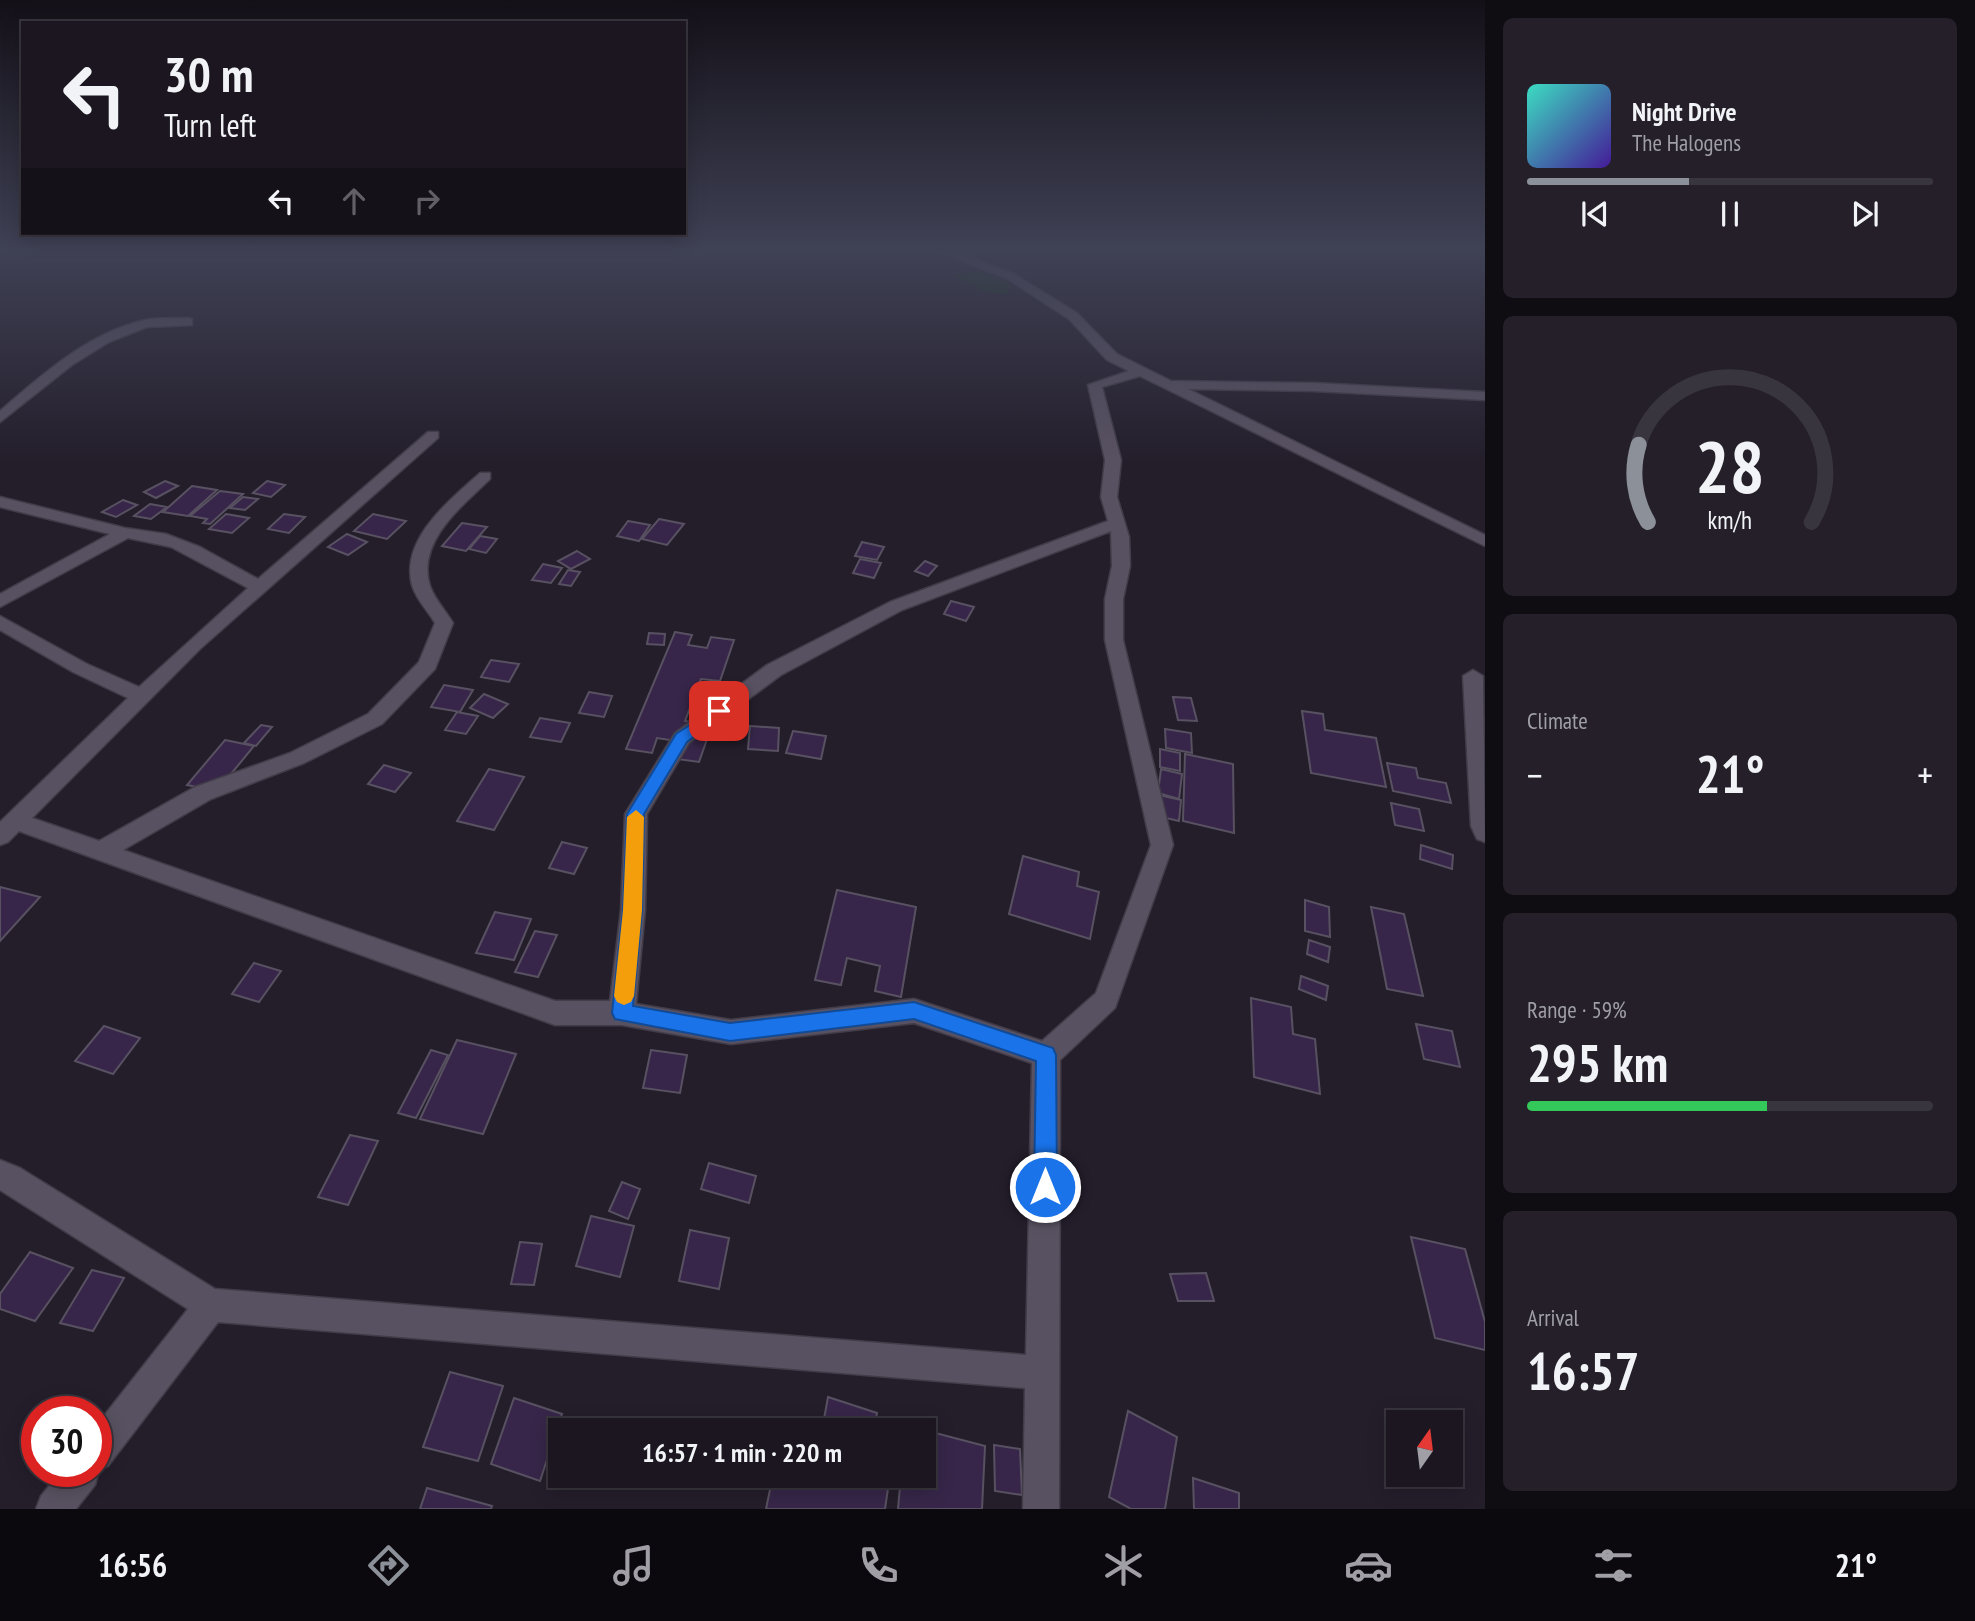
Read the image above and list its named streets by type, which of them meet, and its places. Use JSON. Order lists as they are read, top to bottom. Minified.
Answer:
{"north":"top","page":{"turn":["30 m","Turn left"],"song":["Night Drive","The Halogens"],"tile":["Climate",["Range · 59%","295 km"],["Arrival","16:57"]],"heat":["−","21°","+"],"limit":"30","trip":"16:57 · 1 min · 220 m","tabs":["16:56","21°"],"gauge":["28","km/h"]}}
